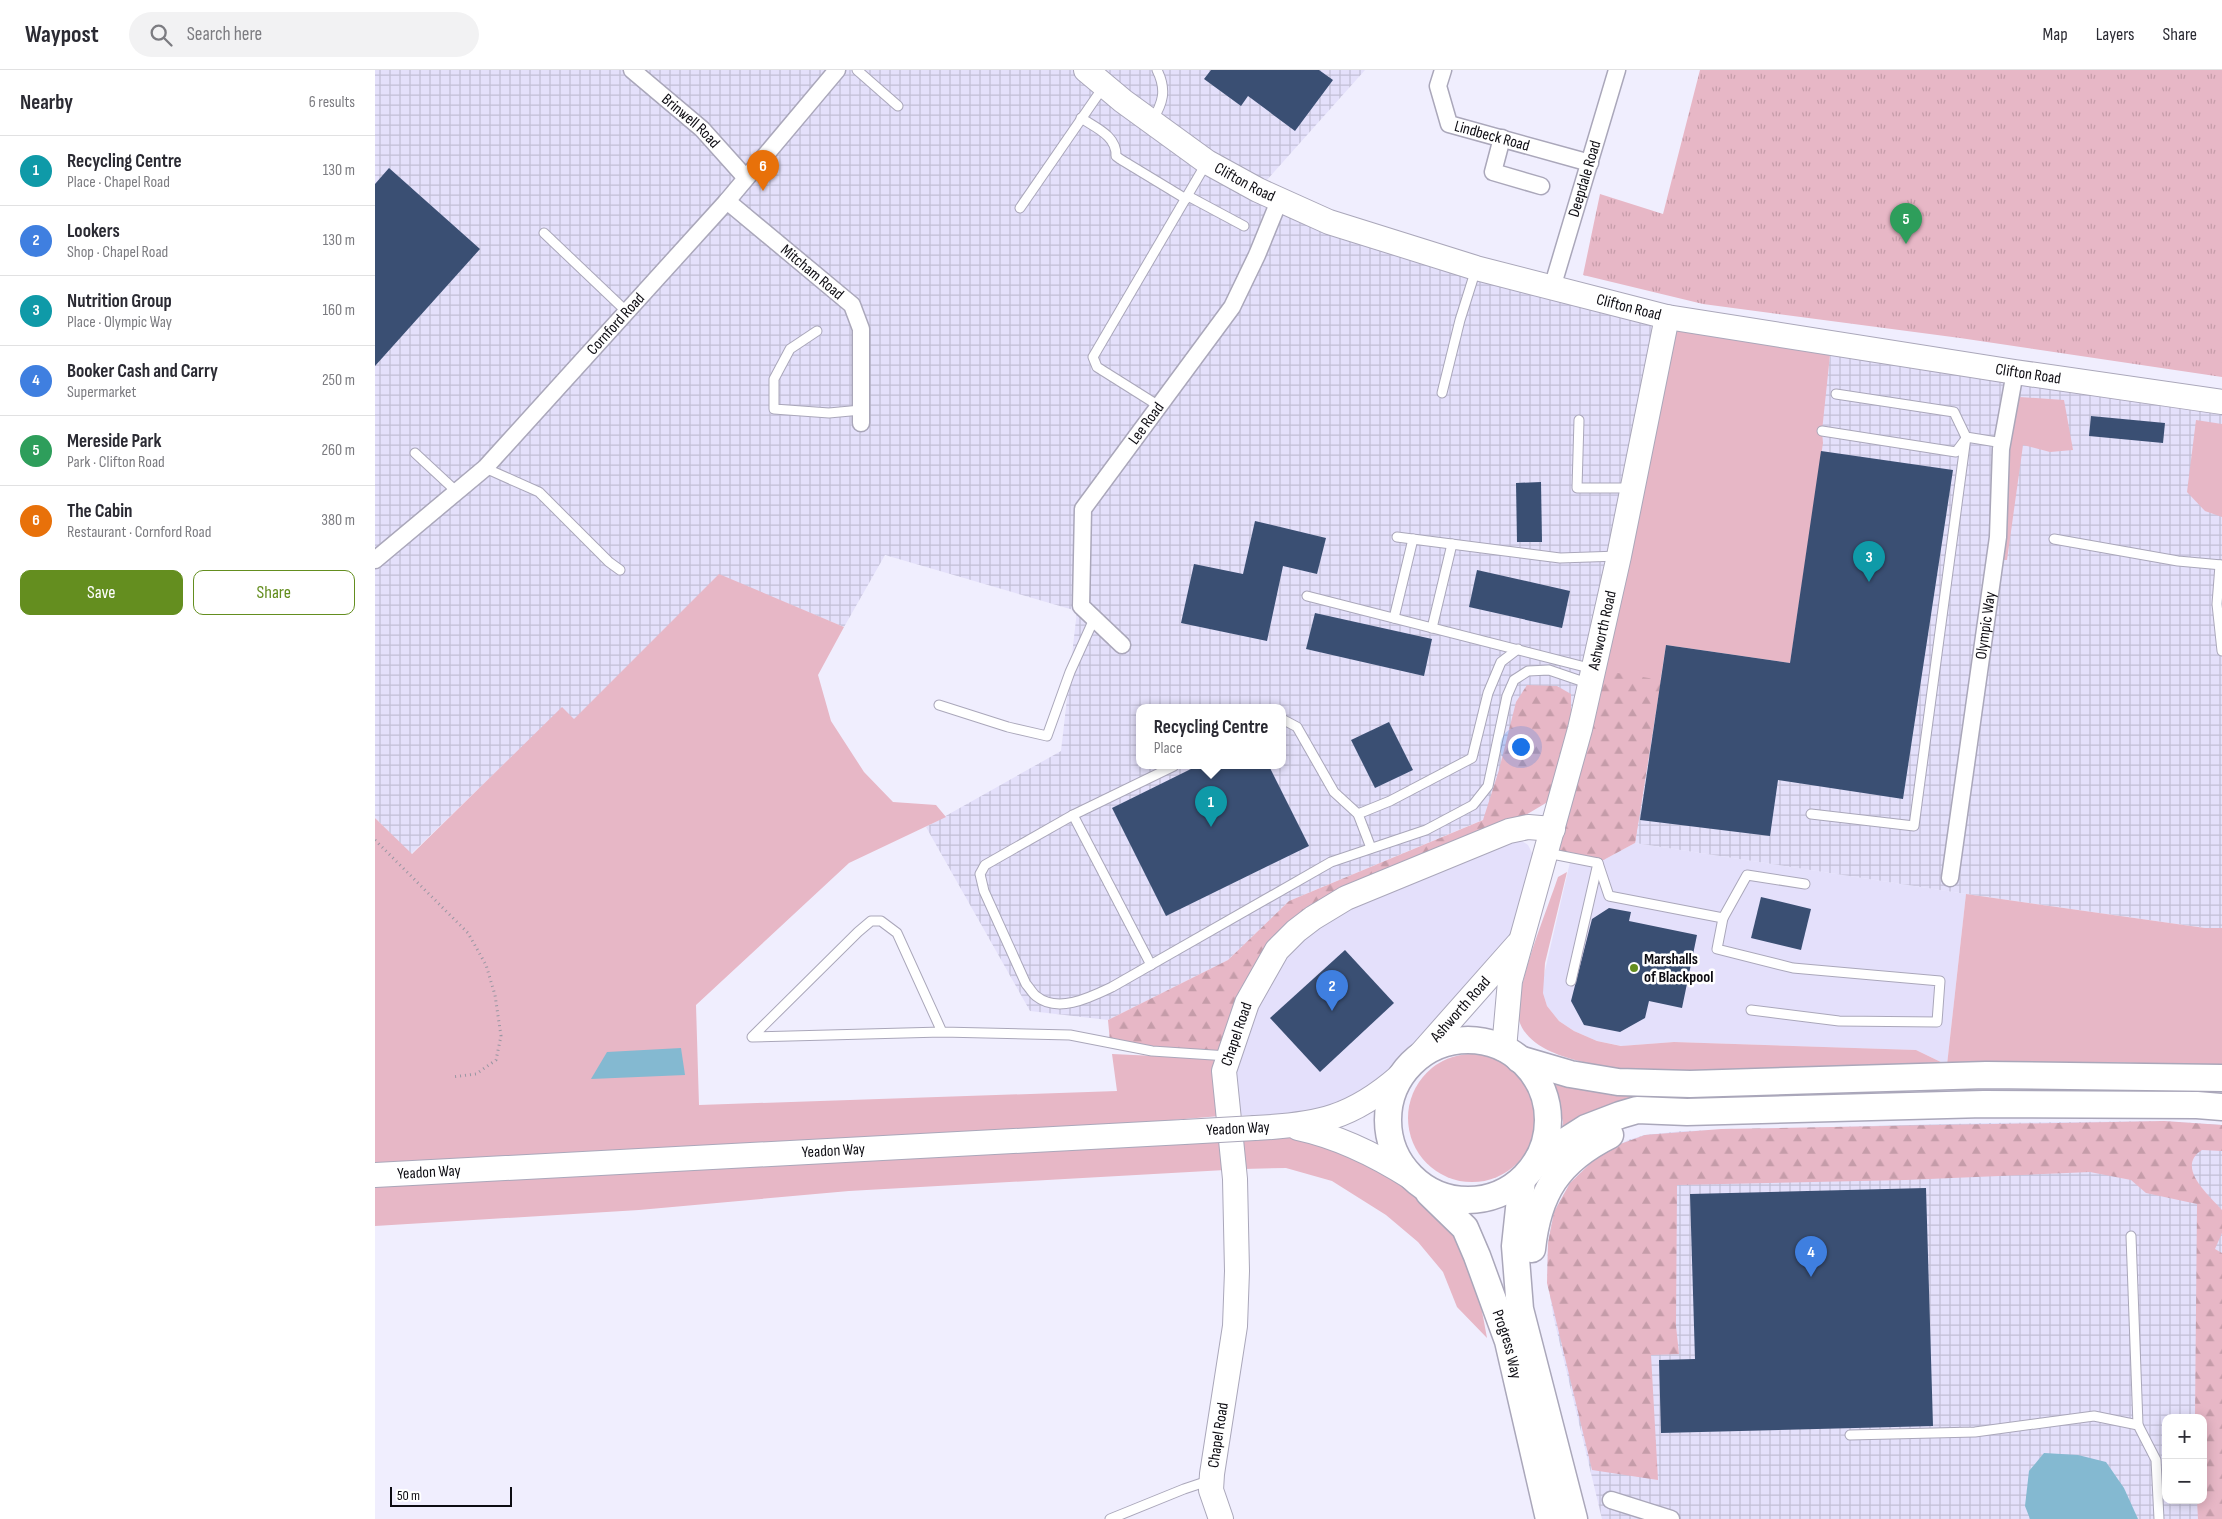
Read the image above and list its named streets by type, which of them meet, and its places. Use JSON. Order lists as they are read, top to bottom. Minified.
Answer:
{"streets":{"main road":["Progress Way"],"street":["Brinwell Road","Lindbeck Road","Deepdale Road","Clifton Road","Mitcham Road","Cornford Road","Lee Road","Olympic Way","Ashworth Road","Chapel Road","Yeadon Way"]},"crossings":[["Brinwell Road","Cornford Road"],["Lindbeck Road","Deepdale Road"],["Deepdale Road","Clifton Road"],["Clifton Road","Lee Road"],["Clifton Road","Olympic Way"],["Clifton Road","Ashworth Road"],["Mitcham Road","Cornford Road"],["Ashworth Road","Chapel Road"],["Ashworth Road","Yeadon Way"],["Ashworth Road","Progress Way"],["Yeadon Way","Progress Way"]],"places":["Marshalls of Blackpool"],"scale_bar":"50 m","page":{"header":"Waypost","search":"Search here","nav":["Map","Layers","Share"],"heading":["Nearby","6 results"],"list":[{"mark":"1","name":"Recycling Centre","note":"Place · Chapel Road","value":"130 m"},{"mark":"2","name":"Lookers","note":"Shop · Chapel Road","value":"130 m"},{"mark":"3","name":"Nutrition Group","note":"Place · Olympic Way","value":"160 m"},{"mark":"4","name":"Booker Cash and Carry","note":"Supermarket","value":"250 m"},{"mark":"5","name":"Mereside Park","note":"Park · Clifton Road","value":"260 m"},{"mark":"6","name":"The Cabin","note":"Restaurant · Cornford Road","value":"380 m"}],"pins":["6","5","3","1","2","4"],"buttons":["Save","Share"],"popup":["Recycling Centre","Place"],"map_buttons":["+","−"],"scale":"50 m"}}
